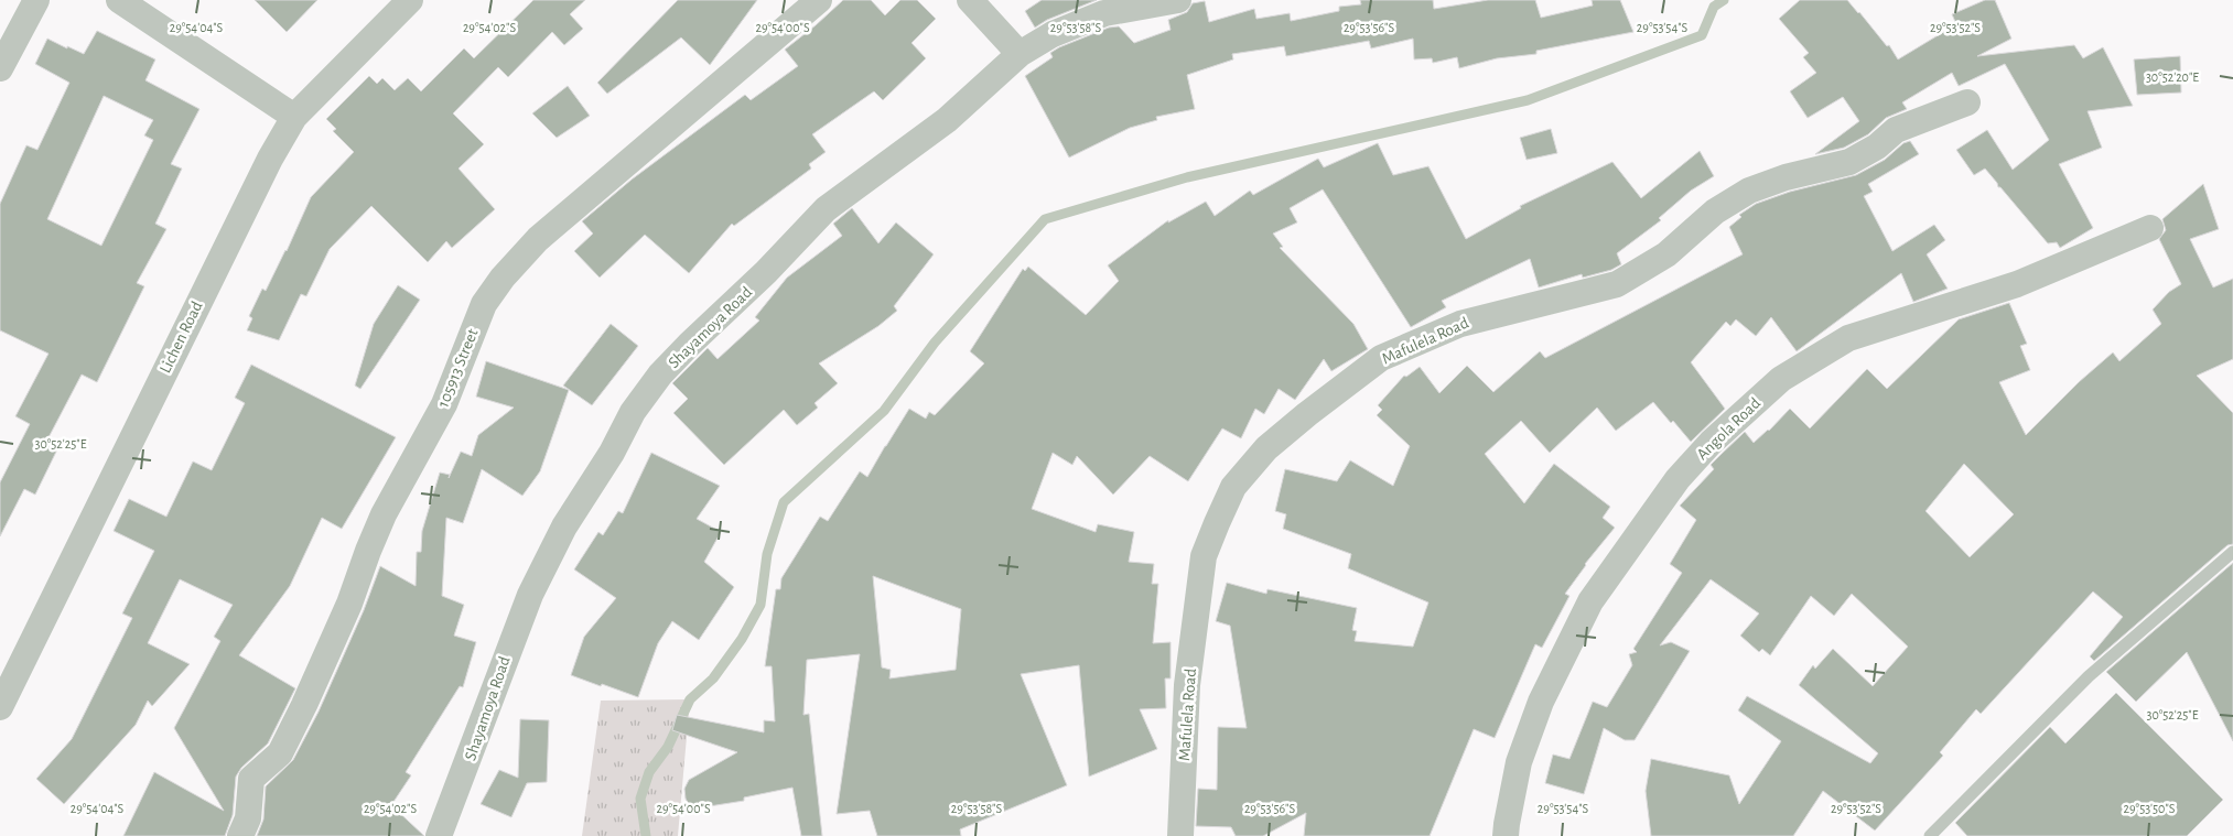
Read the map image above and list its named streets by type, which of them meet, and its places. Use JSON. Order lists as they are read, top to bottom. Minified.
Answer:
{"streets":{"street":["Shayamoya Road","Lichen Road","Mafulela Road","105913 Street","Angola Road"]},"coordinates":["29°54'04\"S","29°54'02\"S","29°54'00\"S","29°53'58\"S","29°53'56\"S","29°53'54\"S","29°53'52\"S","30°52'20\"E","30°52'25\"E","29°53'50\"S"]}
